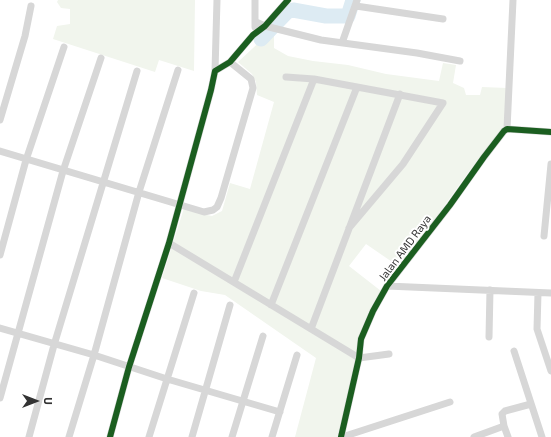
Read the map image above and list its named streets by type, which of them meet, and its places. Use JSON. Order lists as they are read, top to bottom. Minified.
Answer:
{"streets":{"street":["Jalan AMD Raya"]},"north":"right"}
